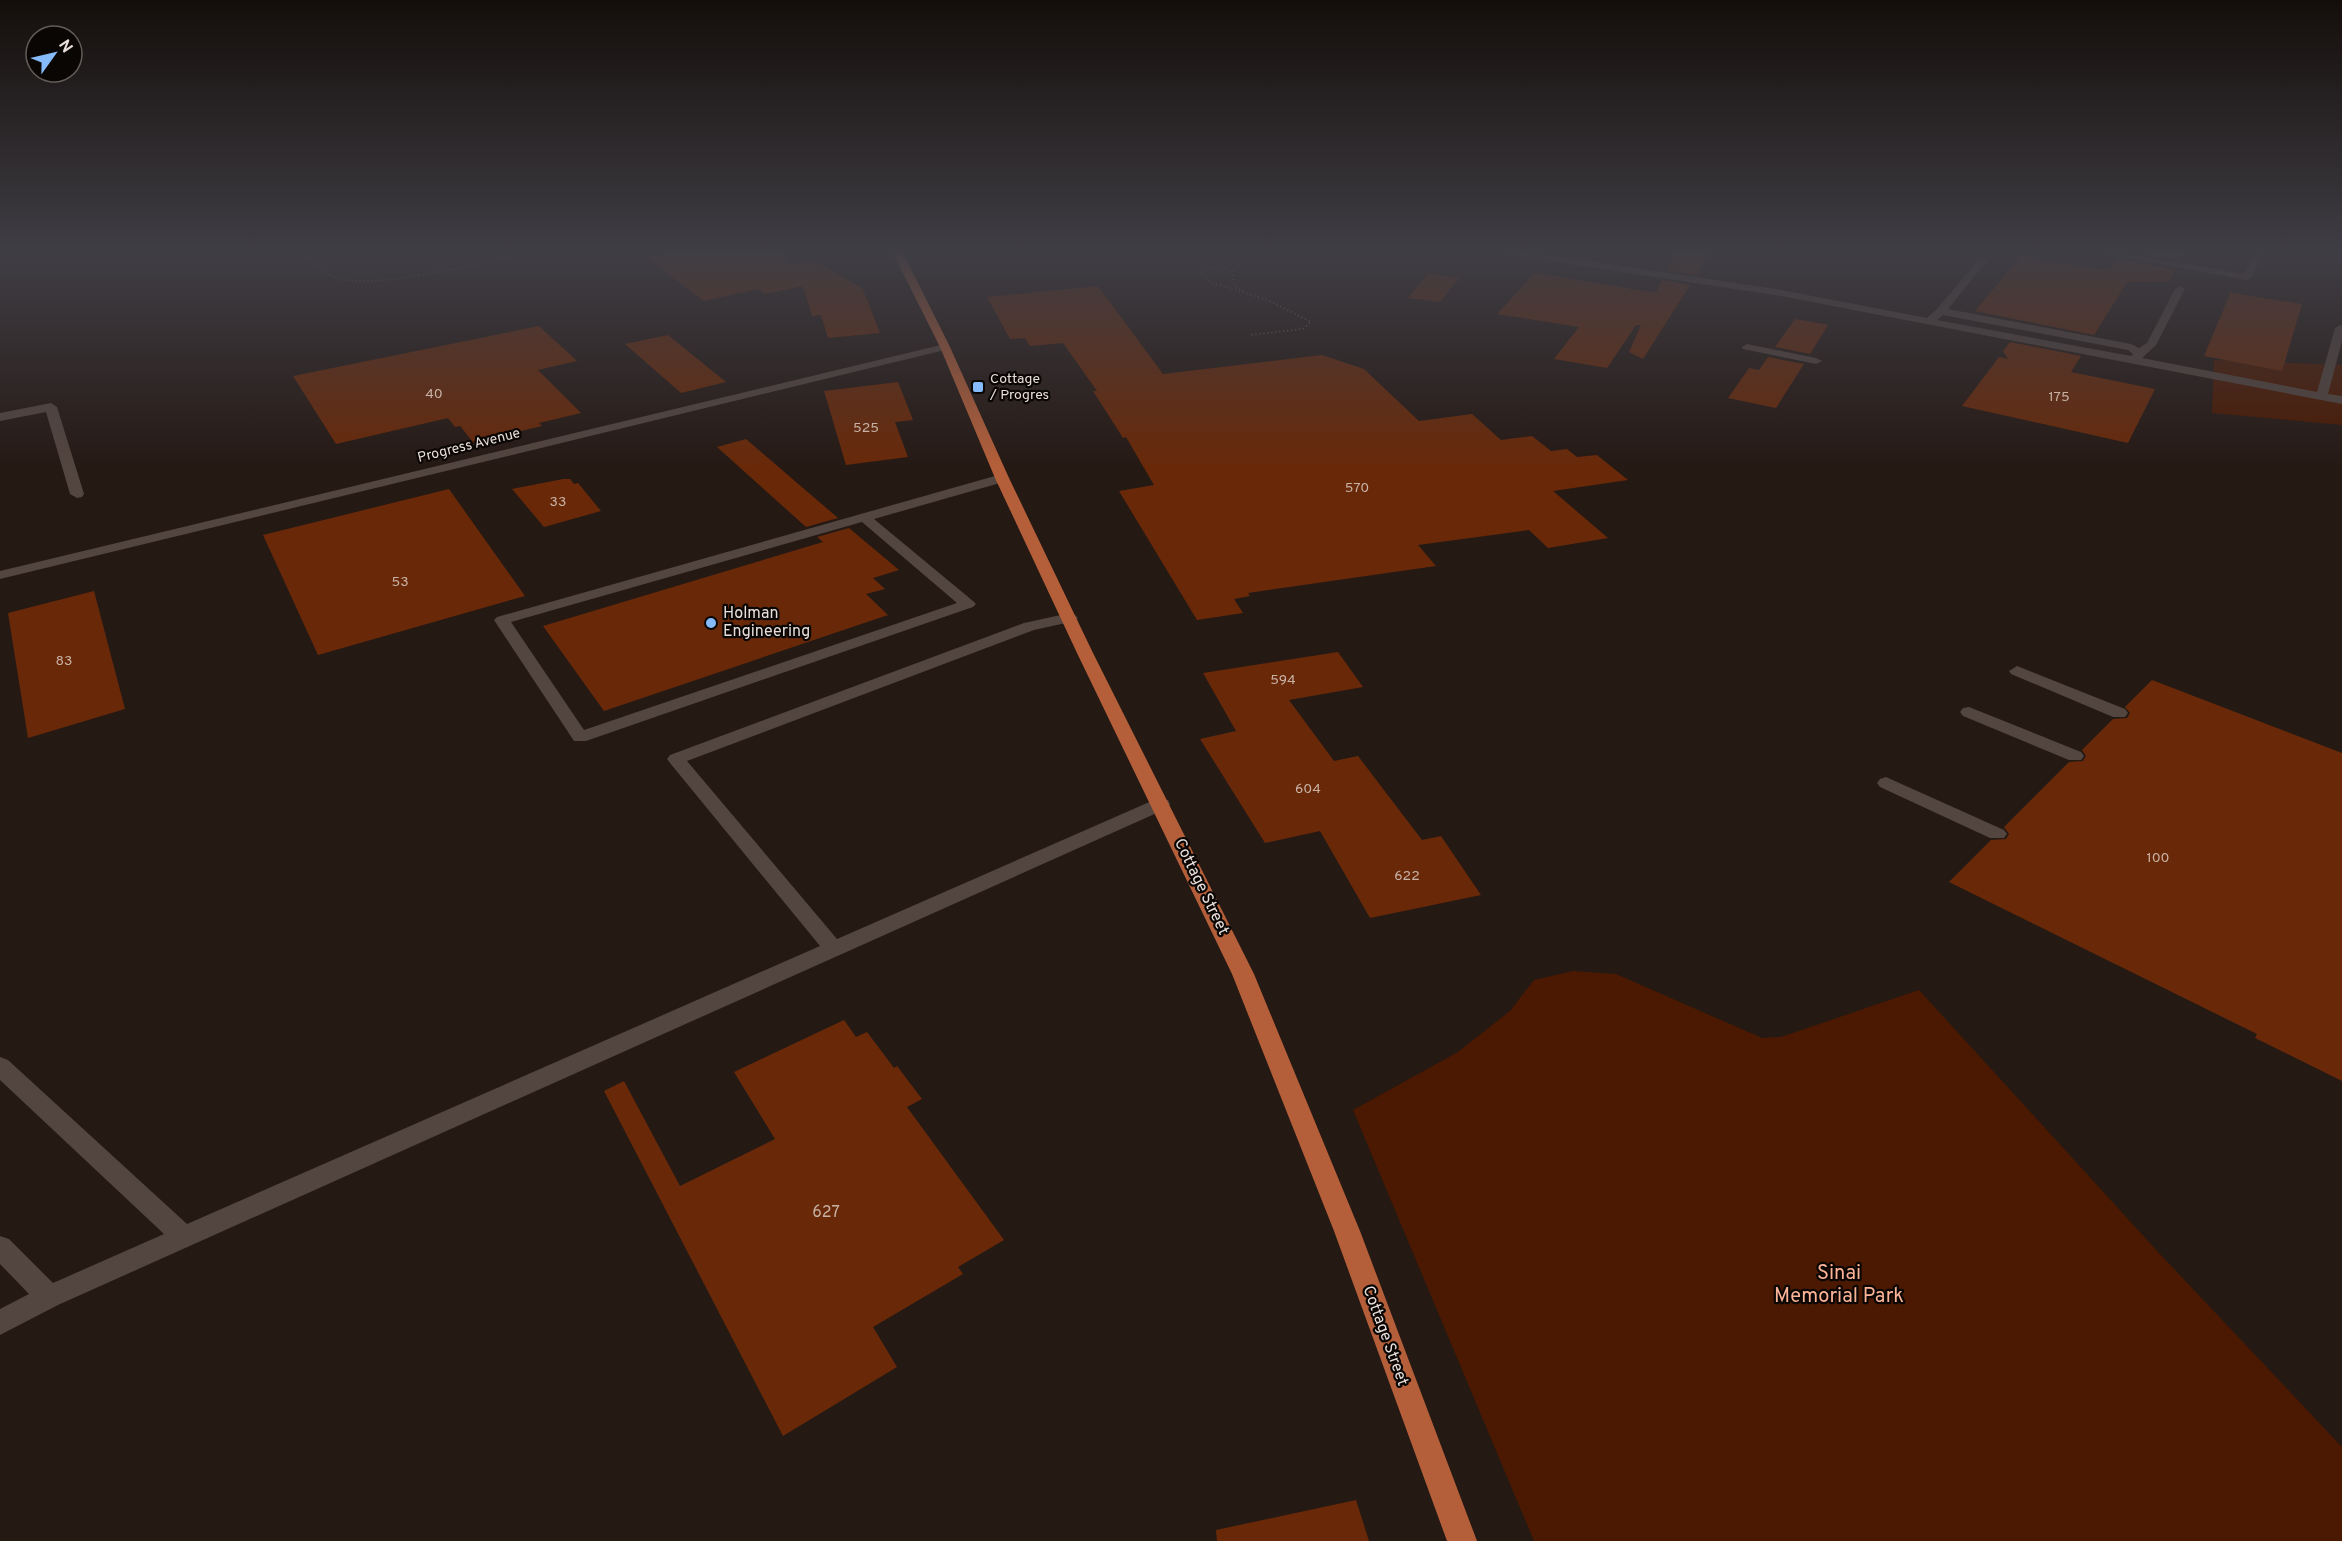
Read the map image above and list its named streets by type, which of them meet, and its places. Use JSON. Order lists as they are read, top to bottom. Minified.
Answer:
{"streets":{"main road":["Cottage Street"],"street":["Progress Avenue"]},"crossings":[["Progress Avenue","Cottage Street"]],"parks":["Sinai Memorial Park"],"places":{"transit":["Cottage / Progres"],"other":["Holman Engineering"]},"house_numbers":["40","175","525","570","33","53","83","594","604","100","622","627"],"north":"top right"}
